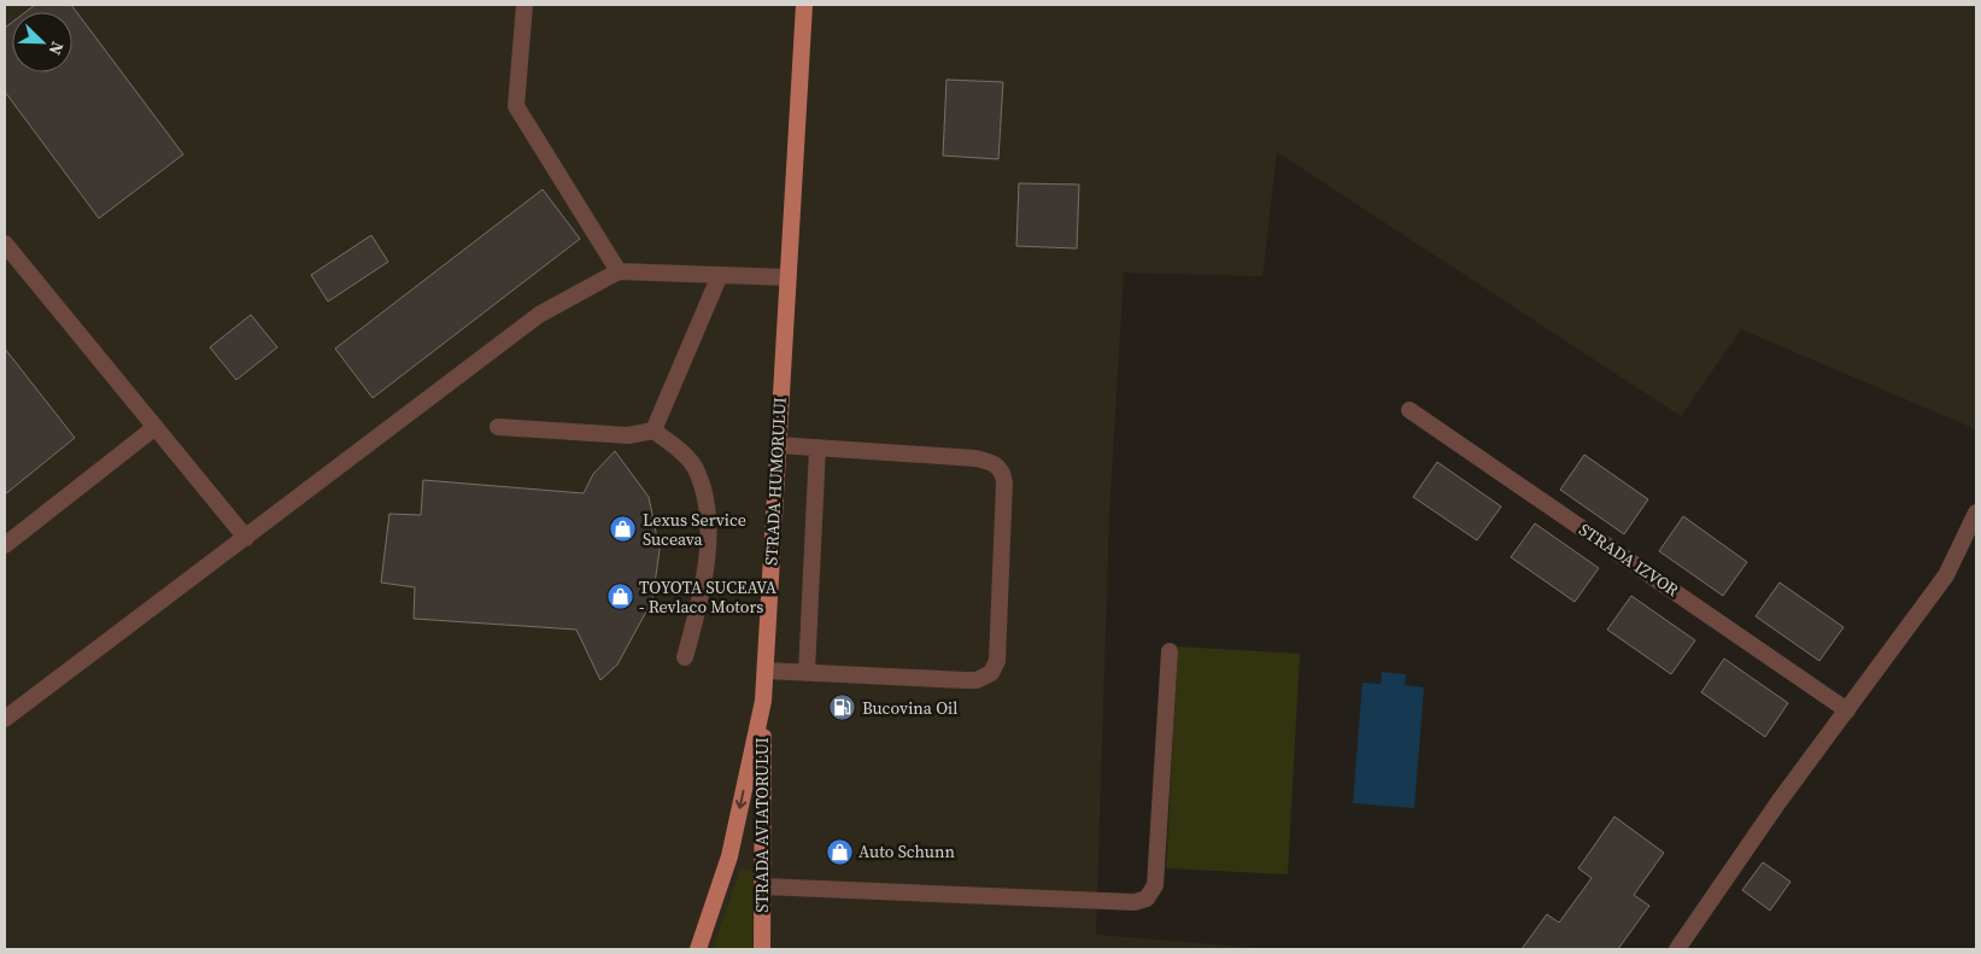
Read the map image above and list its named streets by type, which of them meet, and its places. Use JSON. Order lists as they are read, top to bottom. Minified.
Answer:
{"streets":{"main road":["STRADA HUMORULUI","STRADA AVIATORULUI"],"street":["STRADA IZVOR"]},"crossings":[["STRADA HUMORULUI","STRADA AVIATORULUI"]],"places":{"shop":["Lexus Service Suceava","TOYOTA SUCEAVA - Revlaco Motors","Auto Schunn"],"fuel station":["Bucovina Oil"]},"north":"bottom right"}
